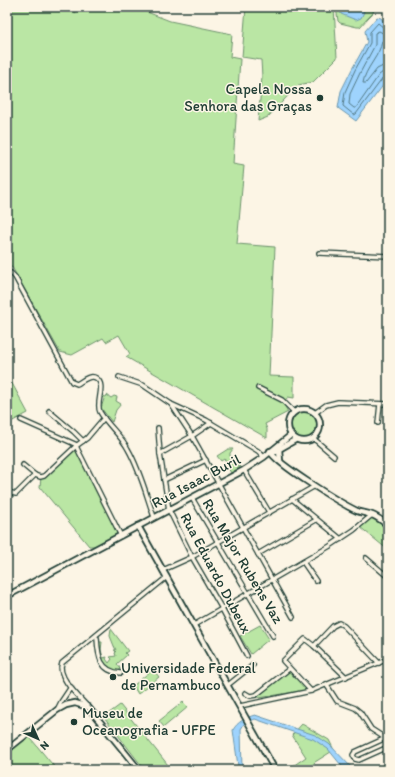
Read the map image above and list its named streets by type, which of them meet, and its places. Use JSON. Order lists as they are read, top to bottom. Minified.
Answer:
{"streets":{"main road":["Rua Isaac Buril"],"street":["Rua Major Rubens Vaz","Rua Eduardo Dubeux"]},"crossings":[["Rua Isaac Buril","Rua Major Rubens Vaz"],["Rua Isaac Buril","Rua Eduardo Dubeux"]],"places":["Capela Nossa Senhora das Graças","Universidade Federal de Pernambuco","Museu de Oceanografia - UFPE"],"north":"bottom right"}
